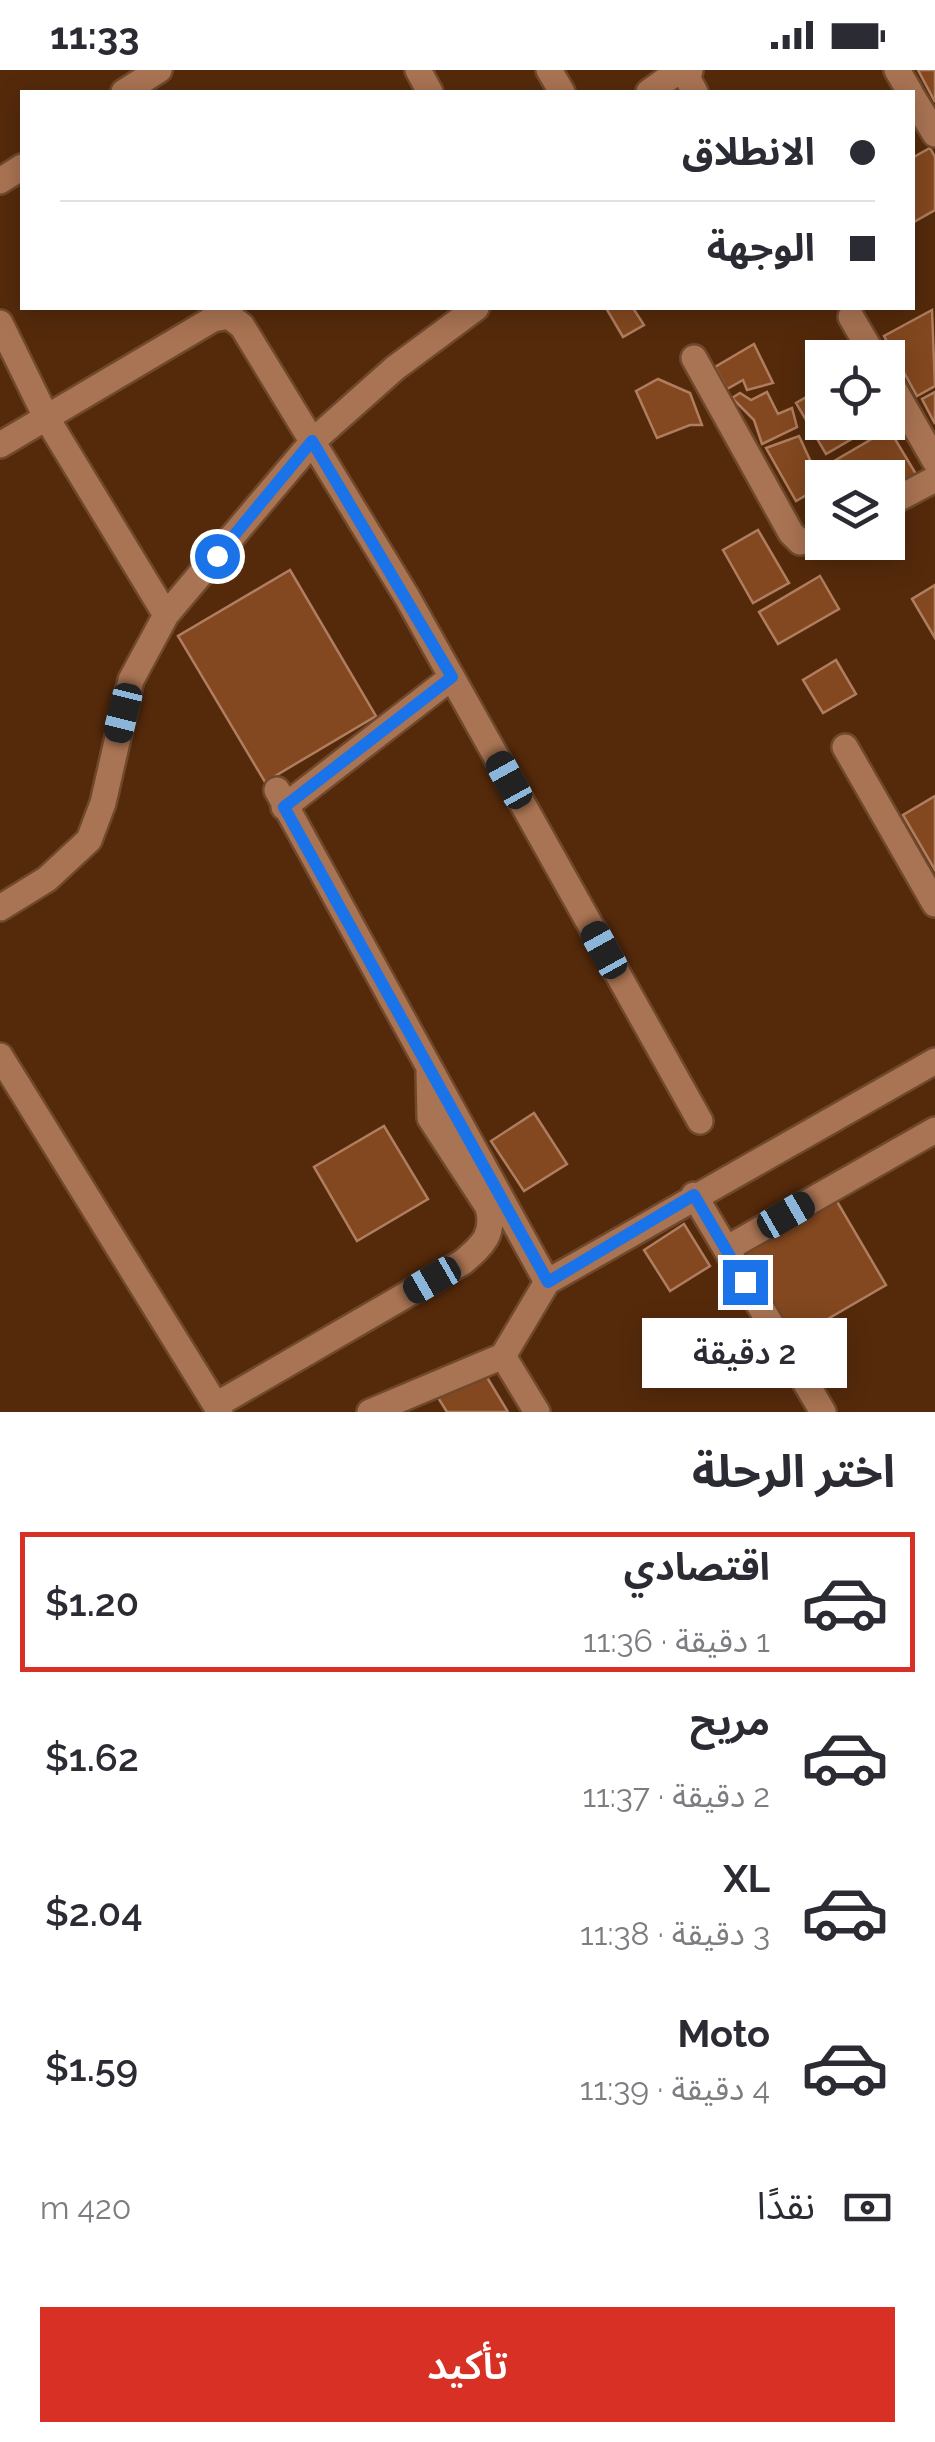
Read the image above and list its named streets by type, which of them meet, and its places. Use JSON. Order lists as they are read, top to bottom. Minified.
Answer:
{"page":{"status":"11:33","banner":["الانطلاق","الوجهة"],"bubble":"2 دقيقة","heading":"اختر الرحلة","list":[{"name":"اقتصادي","note":"1 دقيقة · 11:36","value":"$1.20"},{"name":"مريح","note":"2 دقيقة · 11:37","value":"$1.62"},{"name":"XL","note":"3 دقيقة · 11:38","value":"$2.04"},{"name":"Moto","note":"4 دقيقة · 11:39","value":"$1.59"}],"pay":["نقدًا","420 m"],"buttons":"تأكيد"}}
